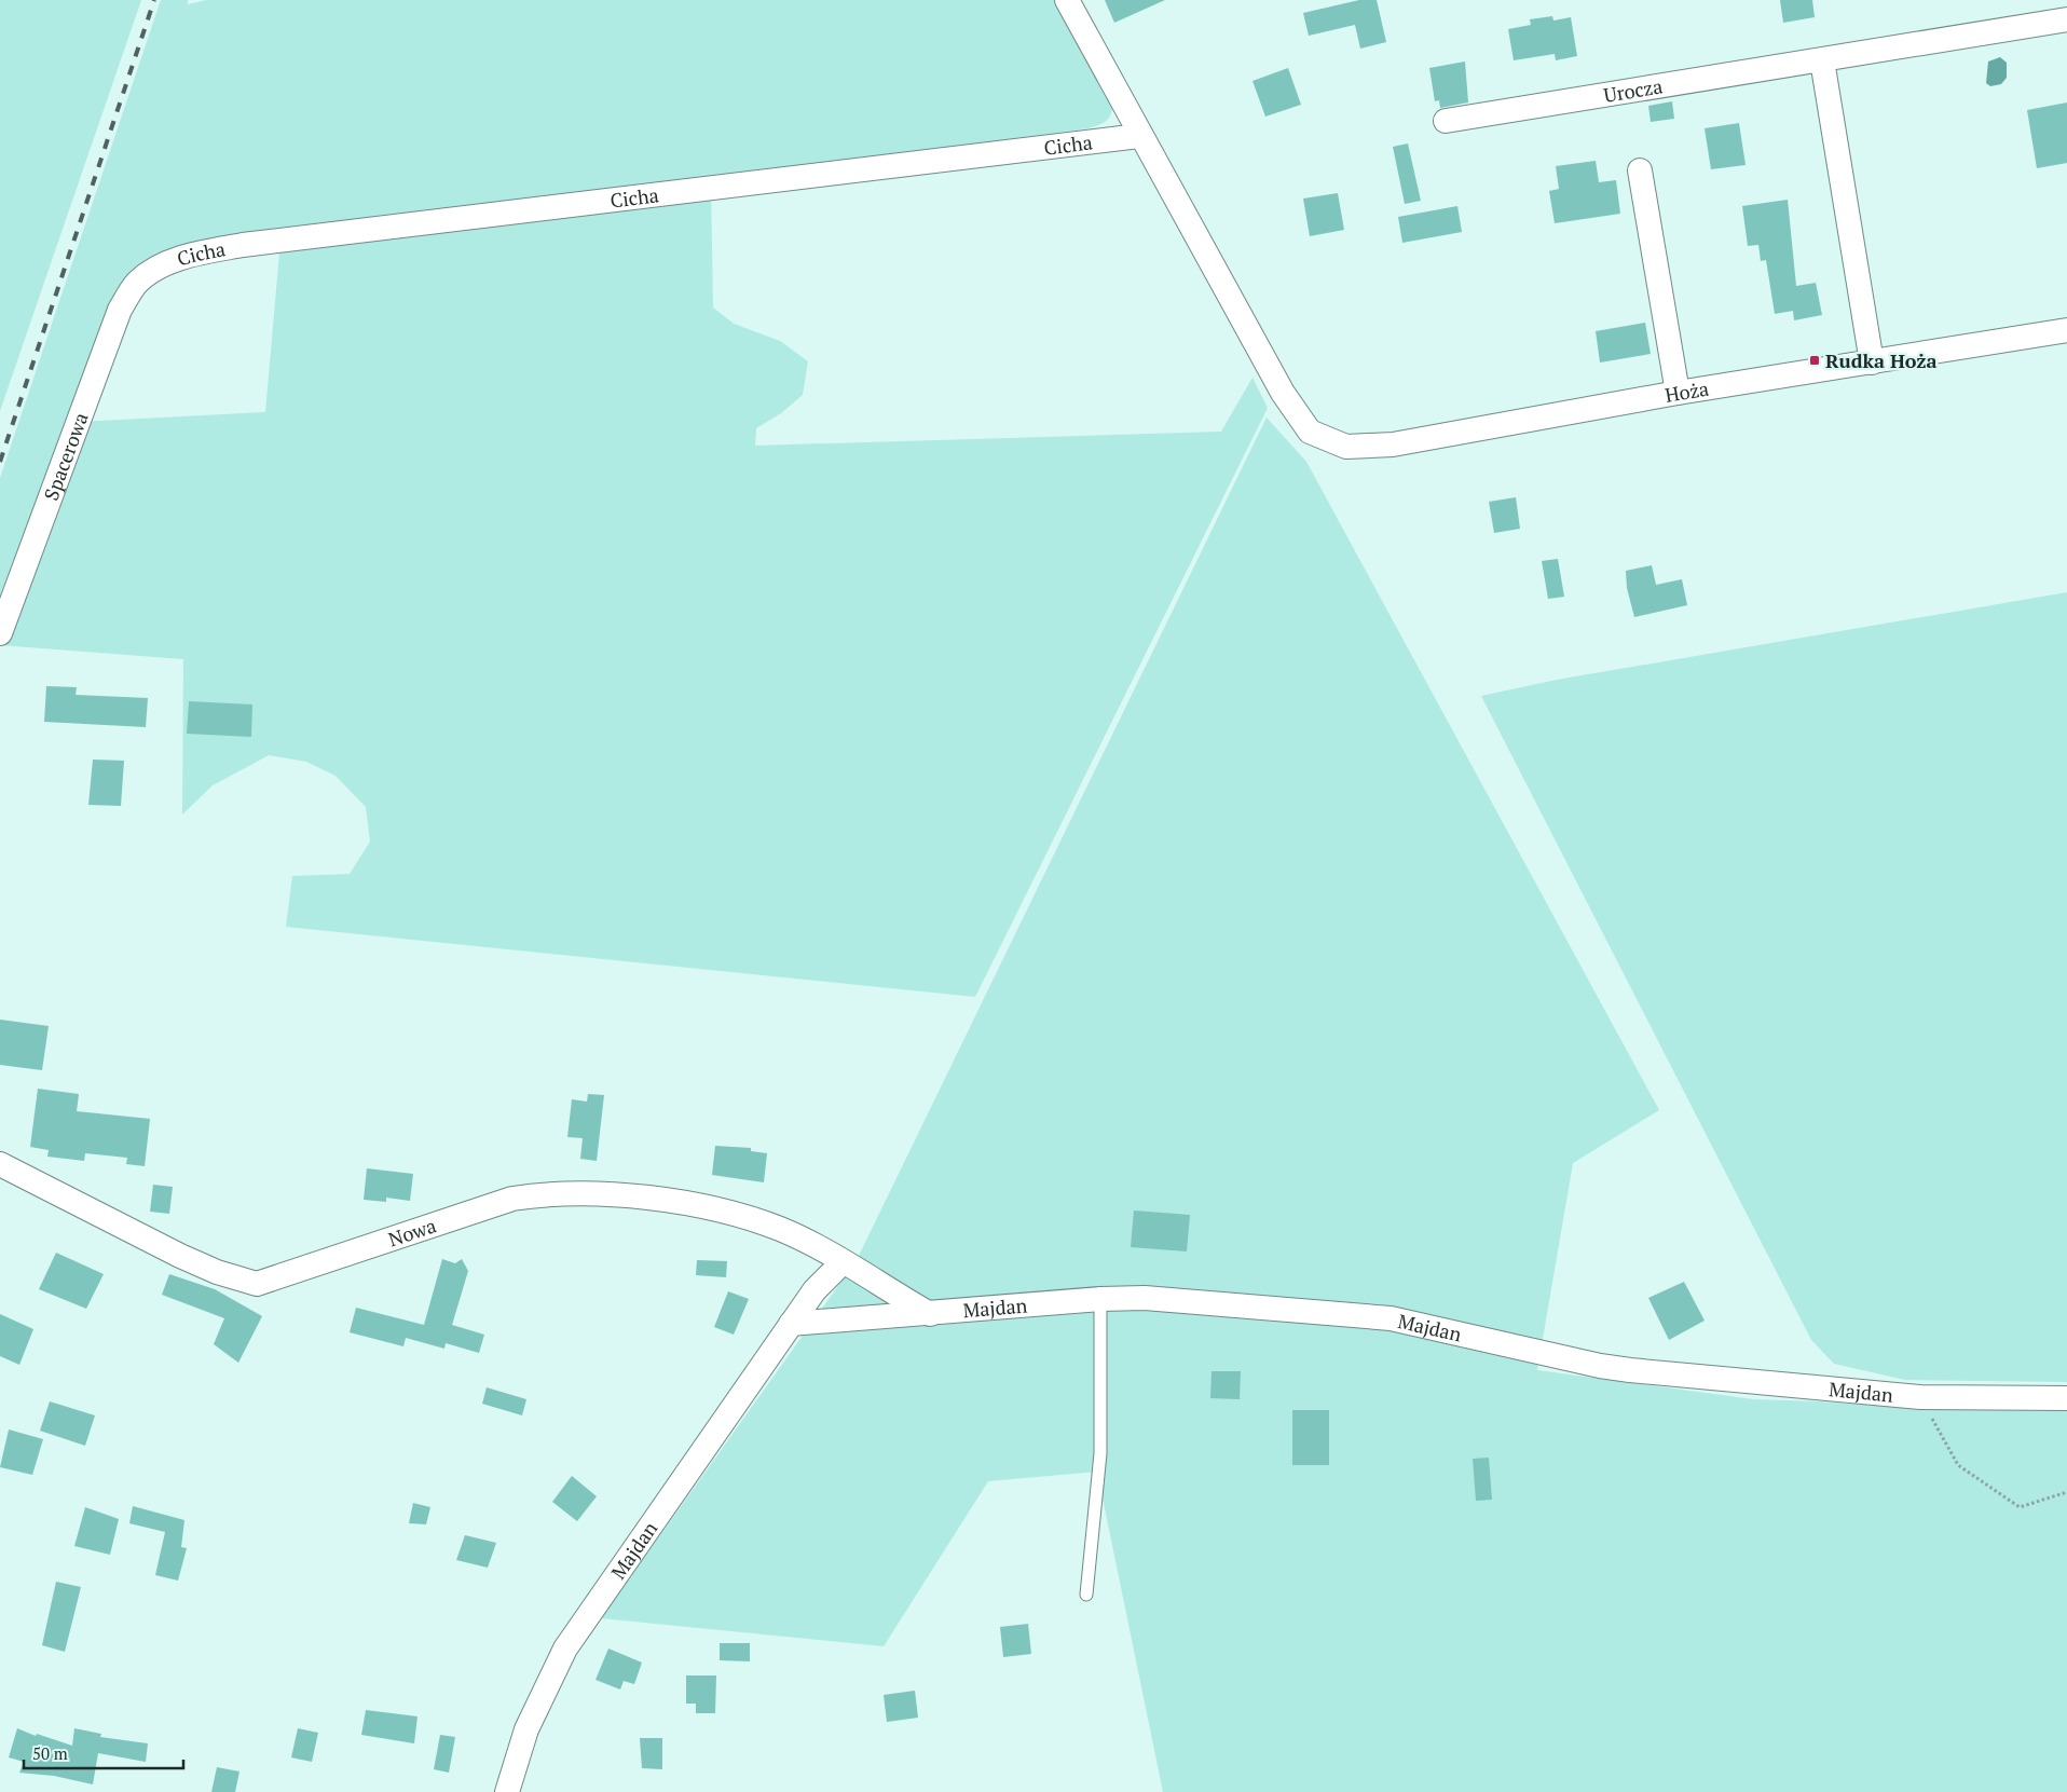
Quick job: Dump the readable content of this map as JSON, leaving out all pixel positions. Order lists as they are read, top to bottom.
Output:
{
  "streets": {
    "street": [
      "Urocza",
      "Cicha",
      "Hoża",
      "Spacerowa",
      "Nowa",
      "Majdan"
    ]
  },
  "crossings": [
    ["Cicha", "Hoża"],
    ["Cicha", "Spacerowa"],
    ["Nowa", "Majdan"]
  ],
  "places": {
    "transit": ["Rudka Hoża"]
  },
  "scale_bar": "50 m"
}
